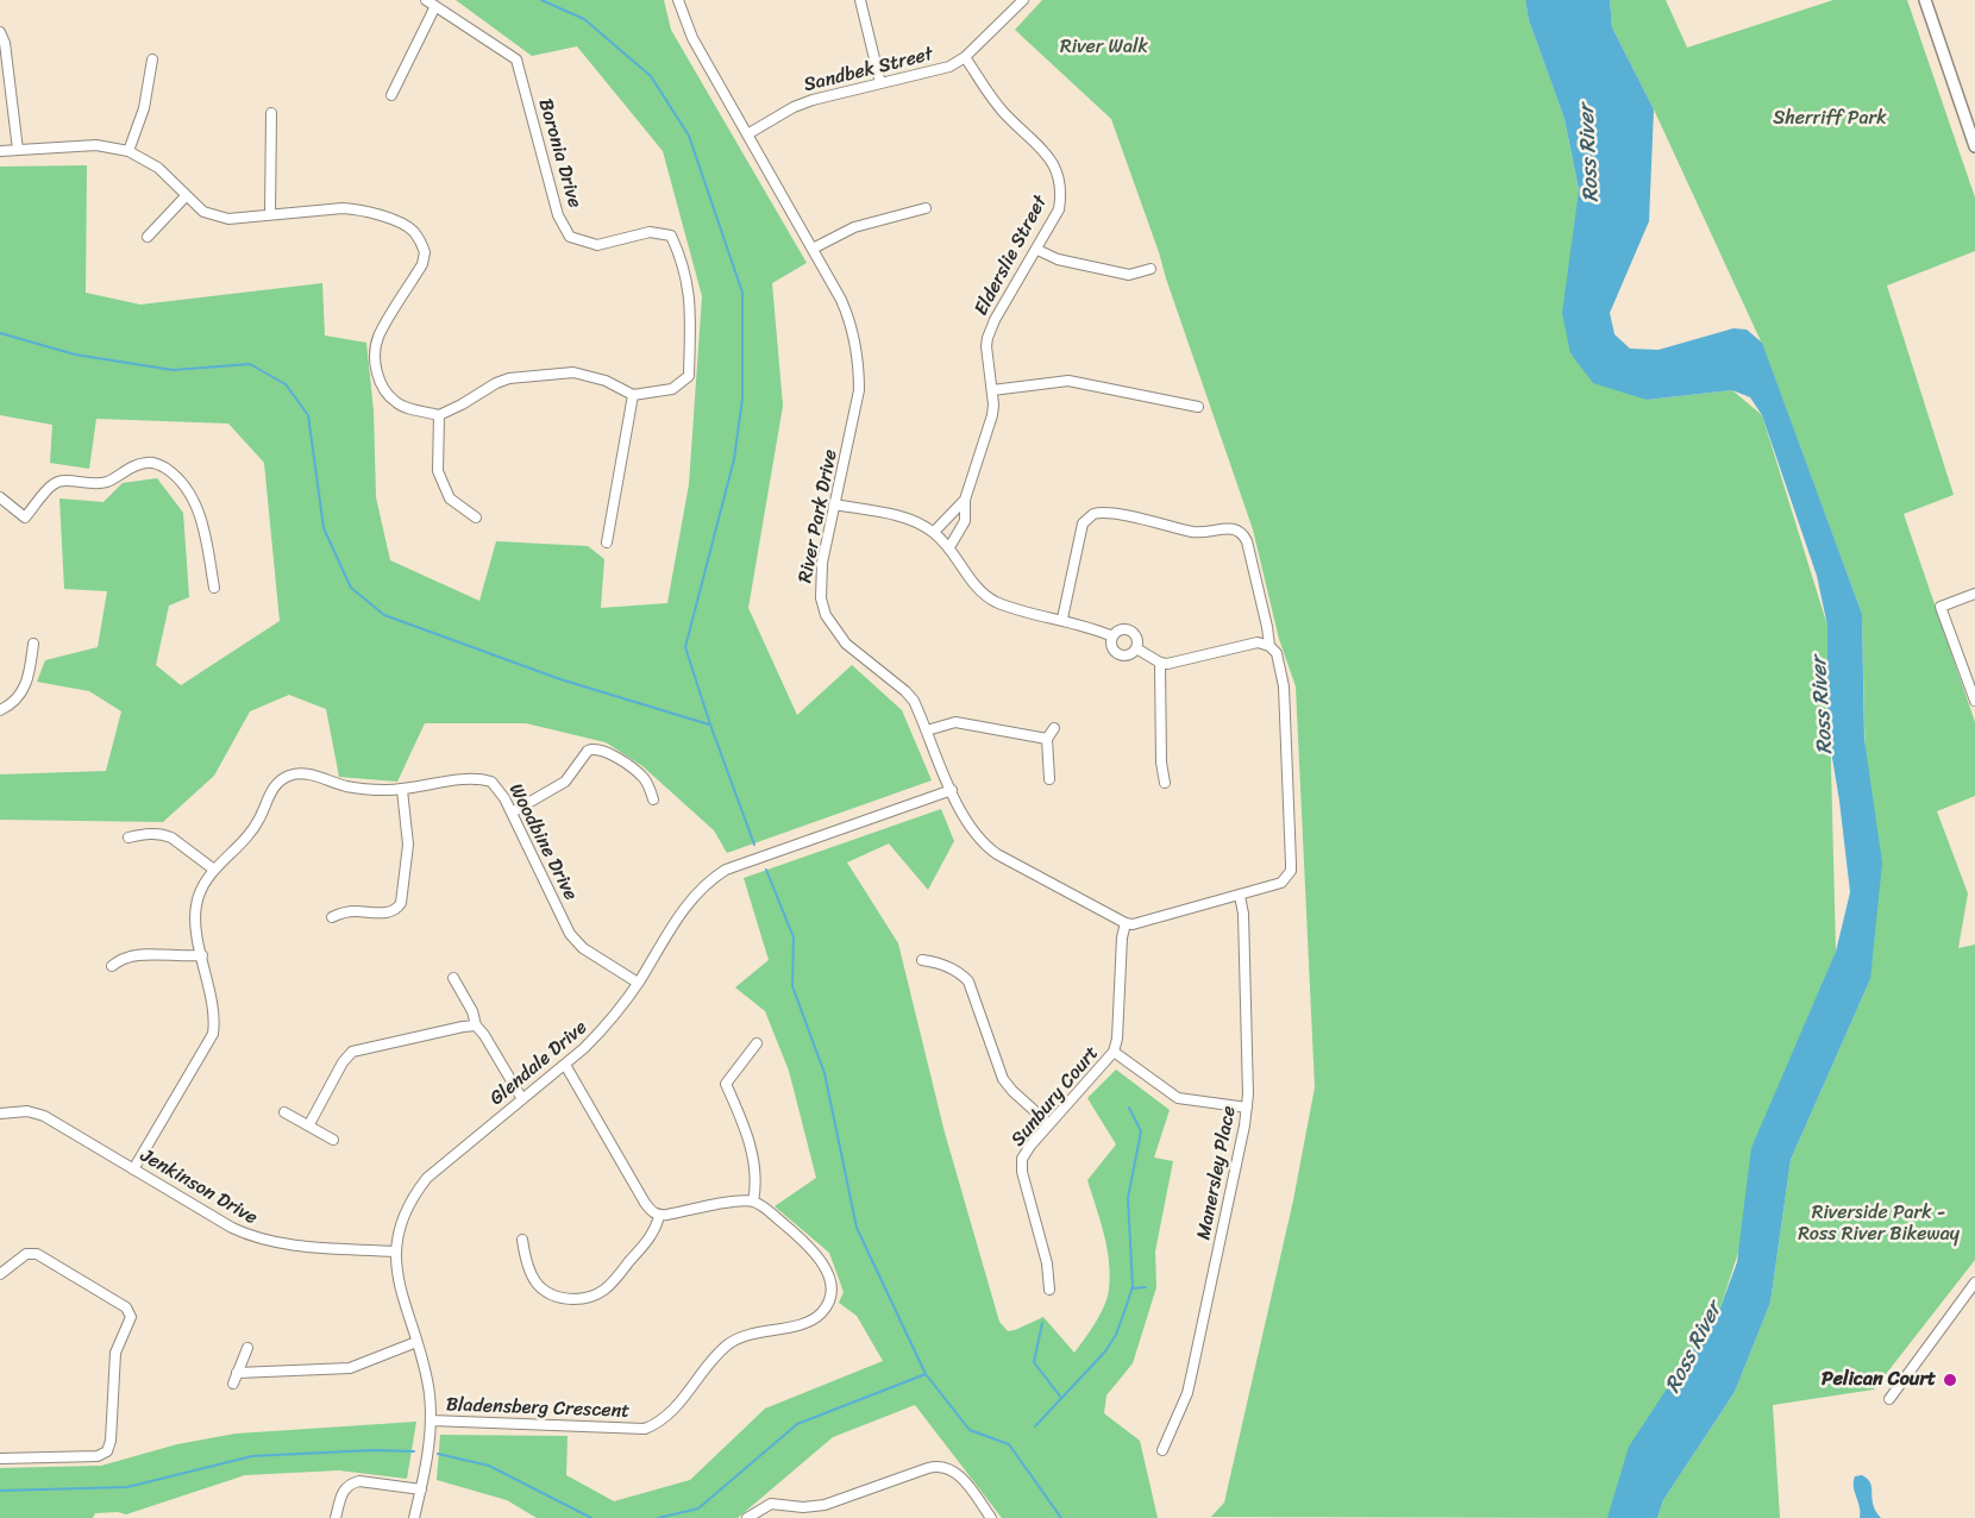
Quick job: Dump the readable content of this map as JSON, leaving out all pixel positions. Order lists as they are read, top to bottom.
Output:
{
  "streets": {
    "street": [
      "Sandbek Street",
      "Boronia Drive",
      "Elderslie Street",
      "River Park Drive",
      "Woodbine Drive",
      "Glendale Drive",
      "Sunbury Court",
      "Manersley Place",
      "Jenkinson Drive",
      "Bladensberg Crescent"
    ]
  },
  "crossings": [
    ["Sandbek Street", "Elderslie Street"],
    ["Sandbek Street", "River Park Drive"],
    ["River Park Drive", "Glendale Drive"],
    ["River Park Drive", "Sunbury Court"],
    ["Woodbine Drive", "Glendale Drive"],
    ["Woodbine Drive", "Jenkinson Drive"],
    ["Glendale Drive", "Jenkinson Drive"],
    ["Glendale Drive", "Bladensberg Crescent"]
  ],
  "water": ["Ross River"],
  "parks": ["River Walk", "Sherriff Park", "Riverside Park - Ross River Bikeway"],
  "places": ["Pelican Court"]
}
